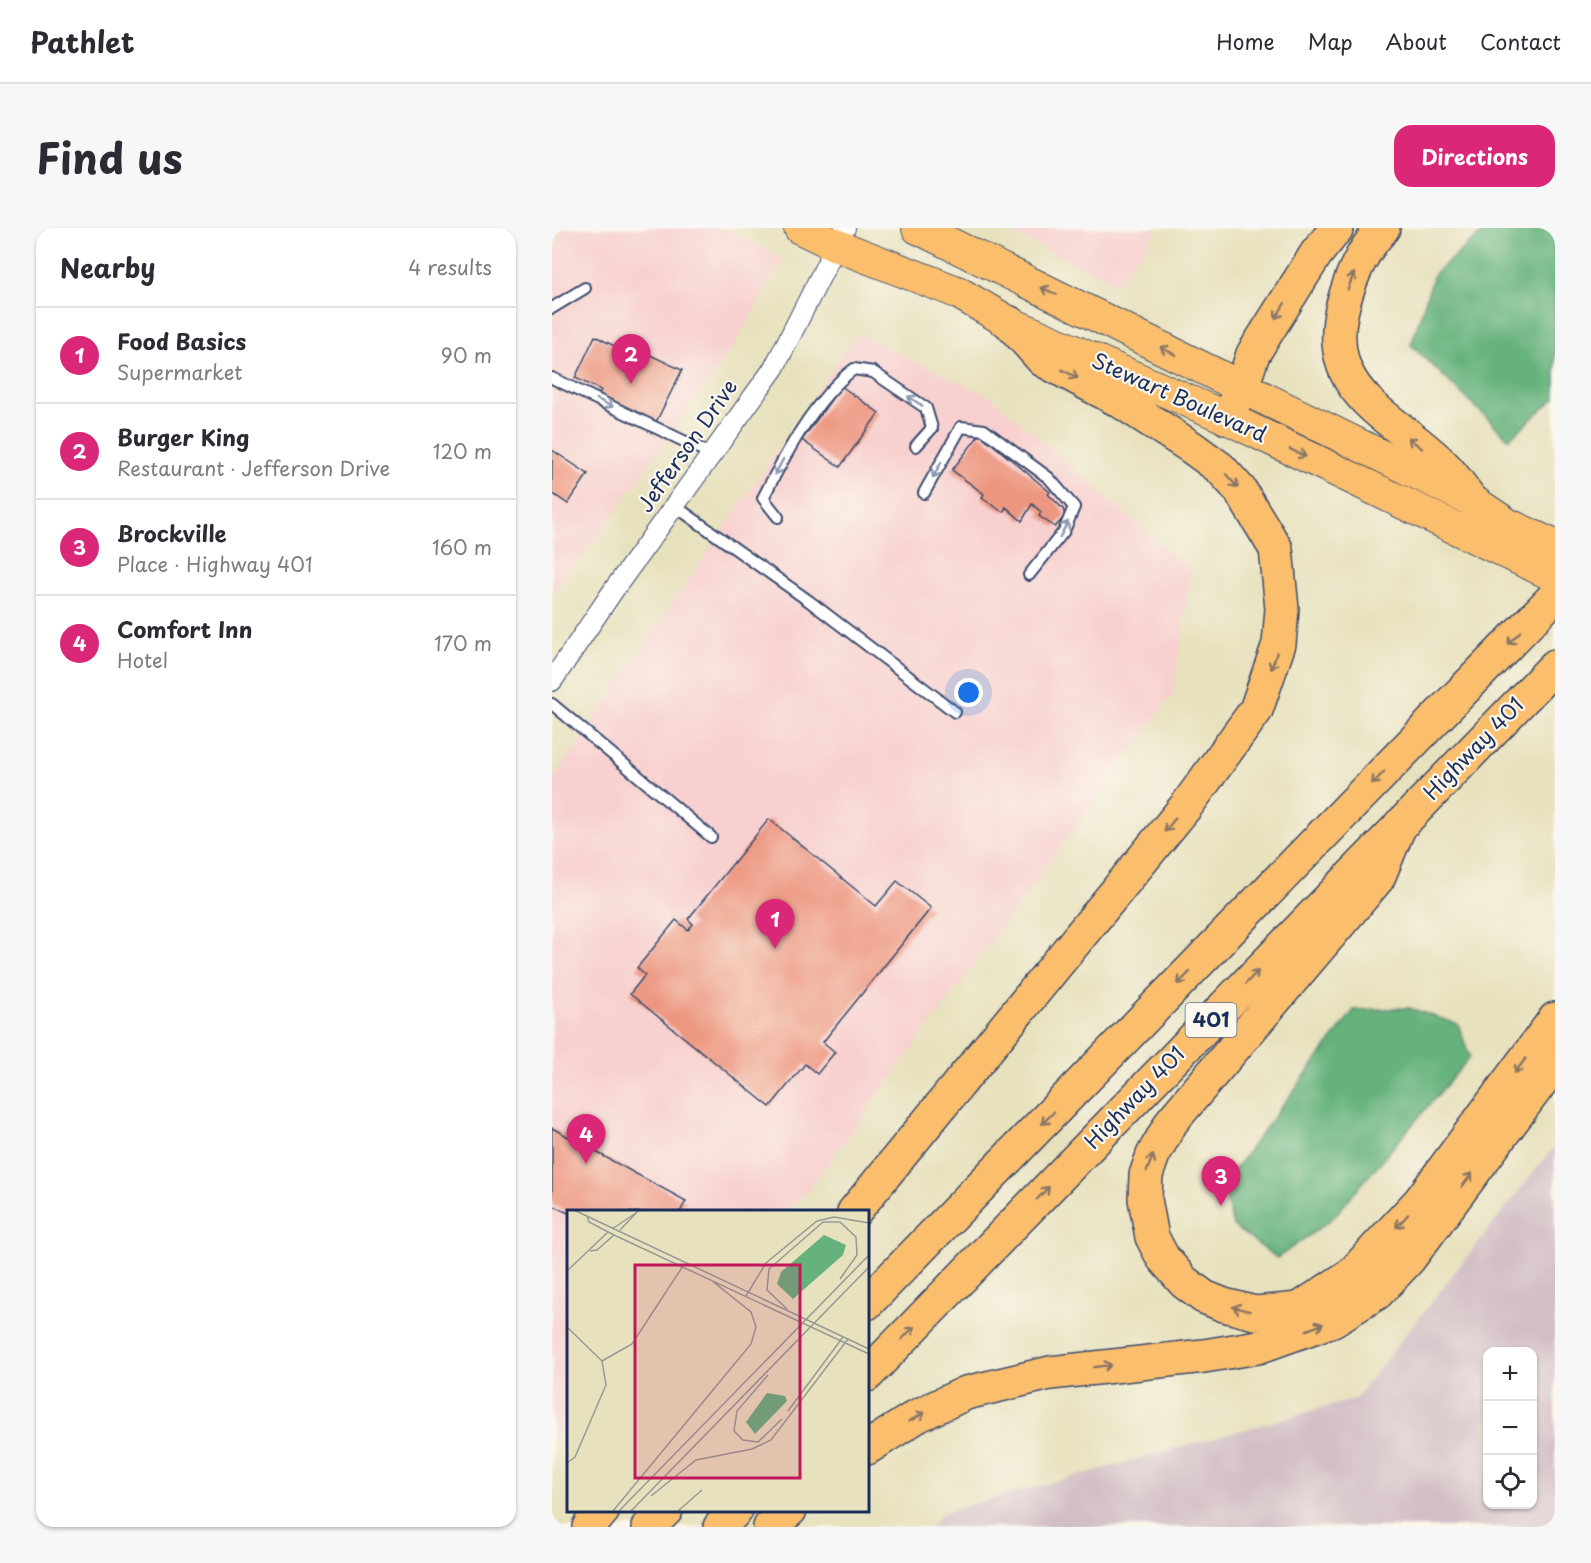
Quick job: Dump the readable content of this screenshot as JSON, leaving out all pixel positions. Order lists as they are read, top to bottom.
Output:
{
  "streets": {
    "highway": ["Highway 401", "401"],
    "main road": ["Stewart Boulevard"],
    "street": ["Jefferson Drive"]
  },
  "crossings": [
    ["Stewart Boulevard", "Jefferson Drive"]
  ],
  "page": {
    "header": "Pathlet",
    "nav": [
      "Home",
      "Map",
      "About",
      "Contact"
    ],
    "title": "Find us",
    "buttons": "Directions",
    "heading": ["Nearby", "4 results"],
    "list": [
      {
        "mark": "1",
        "name": "Food Basics",
        "note": "Supermarket",
        "value": "90 m"
      },
      {
        "mark": "2",
        "name": "Burger King",
        "note": "Restaurant · Jefferson Drive",
        "value": "120 m"
      },
      {
        "mark": "3",
        "name": "Brockville",
        "note": "Place · Highway 401",
        "value": "160 m"
      },
      {
        "mark": "4",
        "name": "Comfort Inn",
        "note": "Hotel",
        "value": "170 m"
      }
    ],
    "pins": [
      "2",
      "1",
      "4",
      "3"
    ],
    "map_buttons": ["+", "−"]
  }
}
